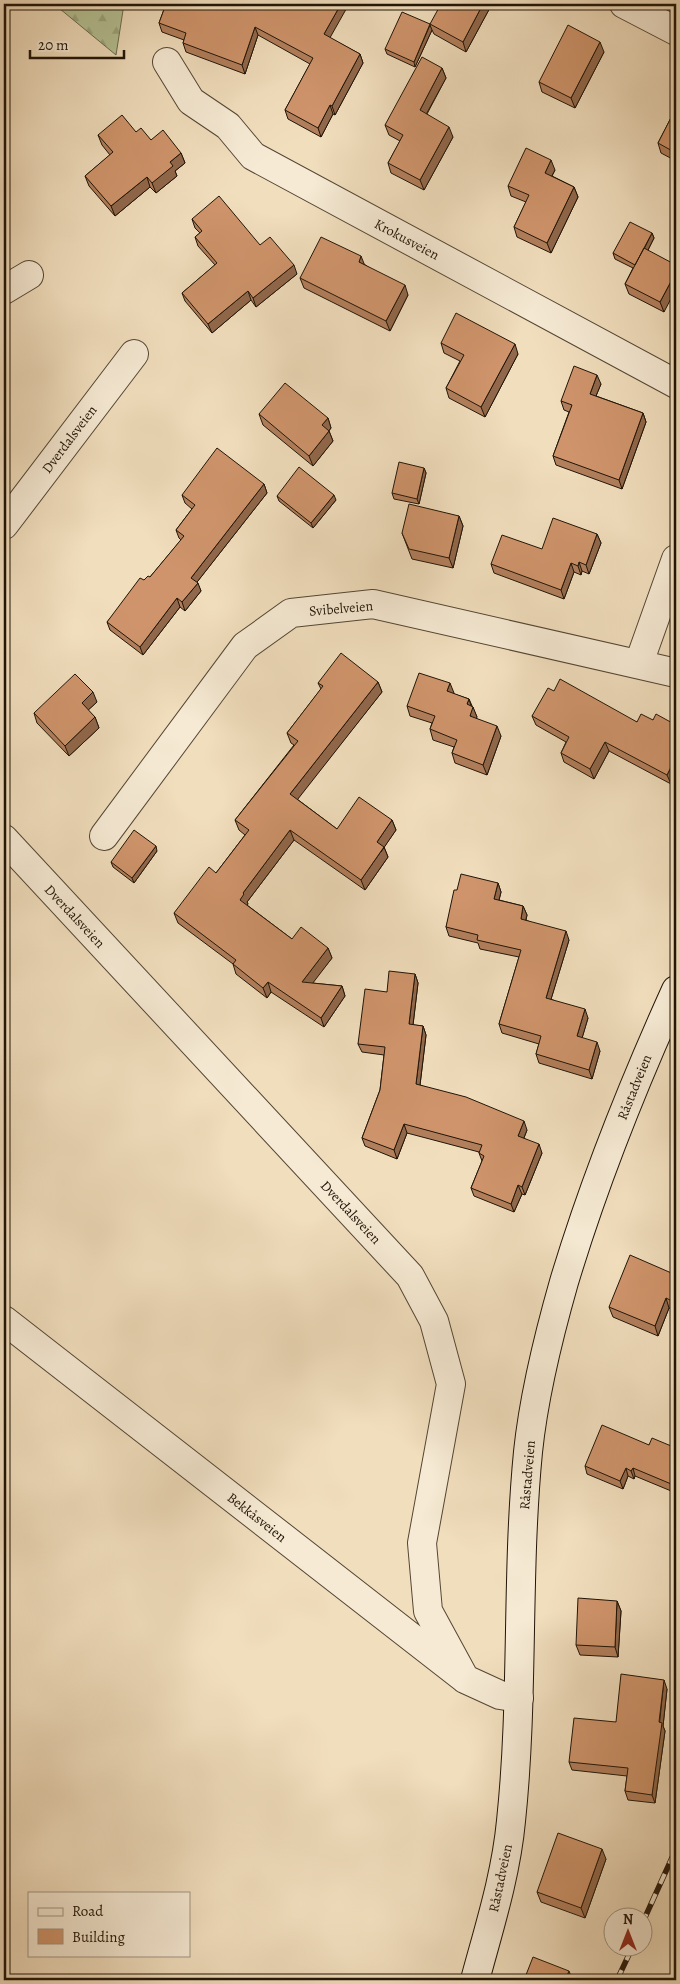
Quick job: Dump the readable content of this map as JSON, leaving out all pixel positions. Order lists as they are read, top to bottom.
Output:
{
  "streets": {
    "street": [
      "Krokusveien",
      "Dverdalsveien",
      "Svibelveien",
      "Råstadveien",
      "Bekkåsveien"
    ]
  },
  "crossings": [
    ["Dverdalsveien", "Bekkåsveien"],
    ["Råstadveien", "Bekkåsveien"]
  ],
  "legend": ["Road", "Building"],
  "scale_bar": "20 m",
  "north": "top"
}
